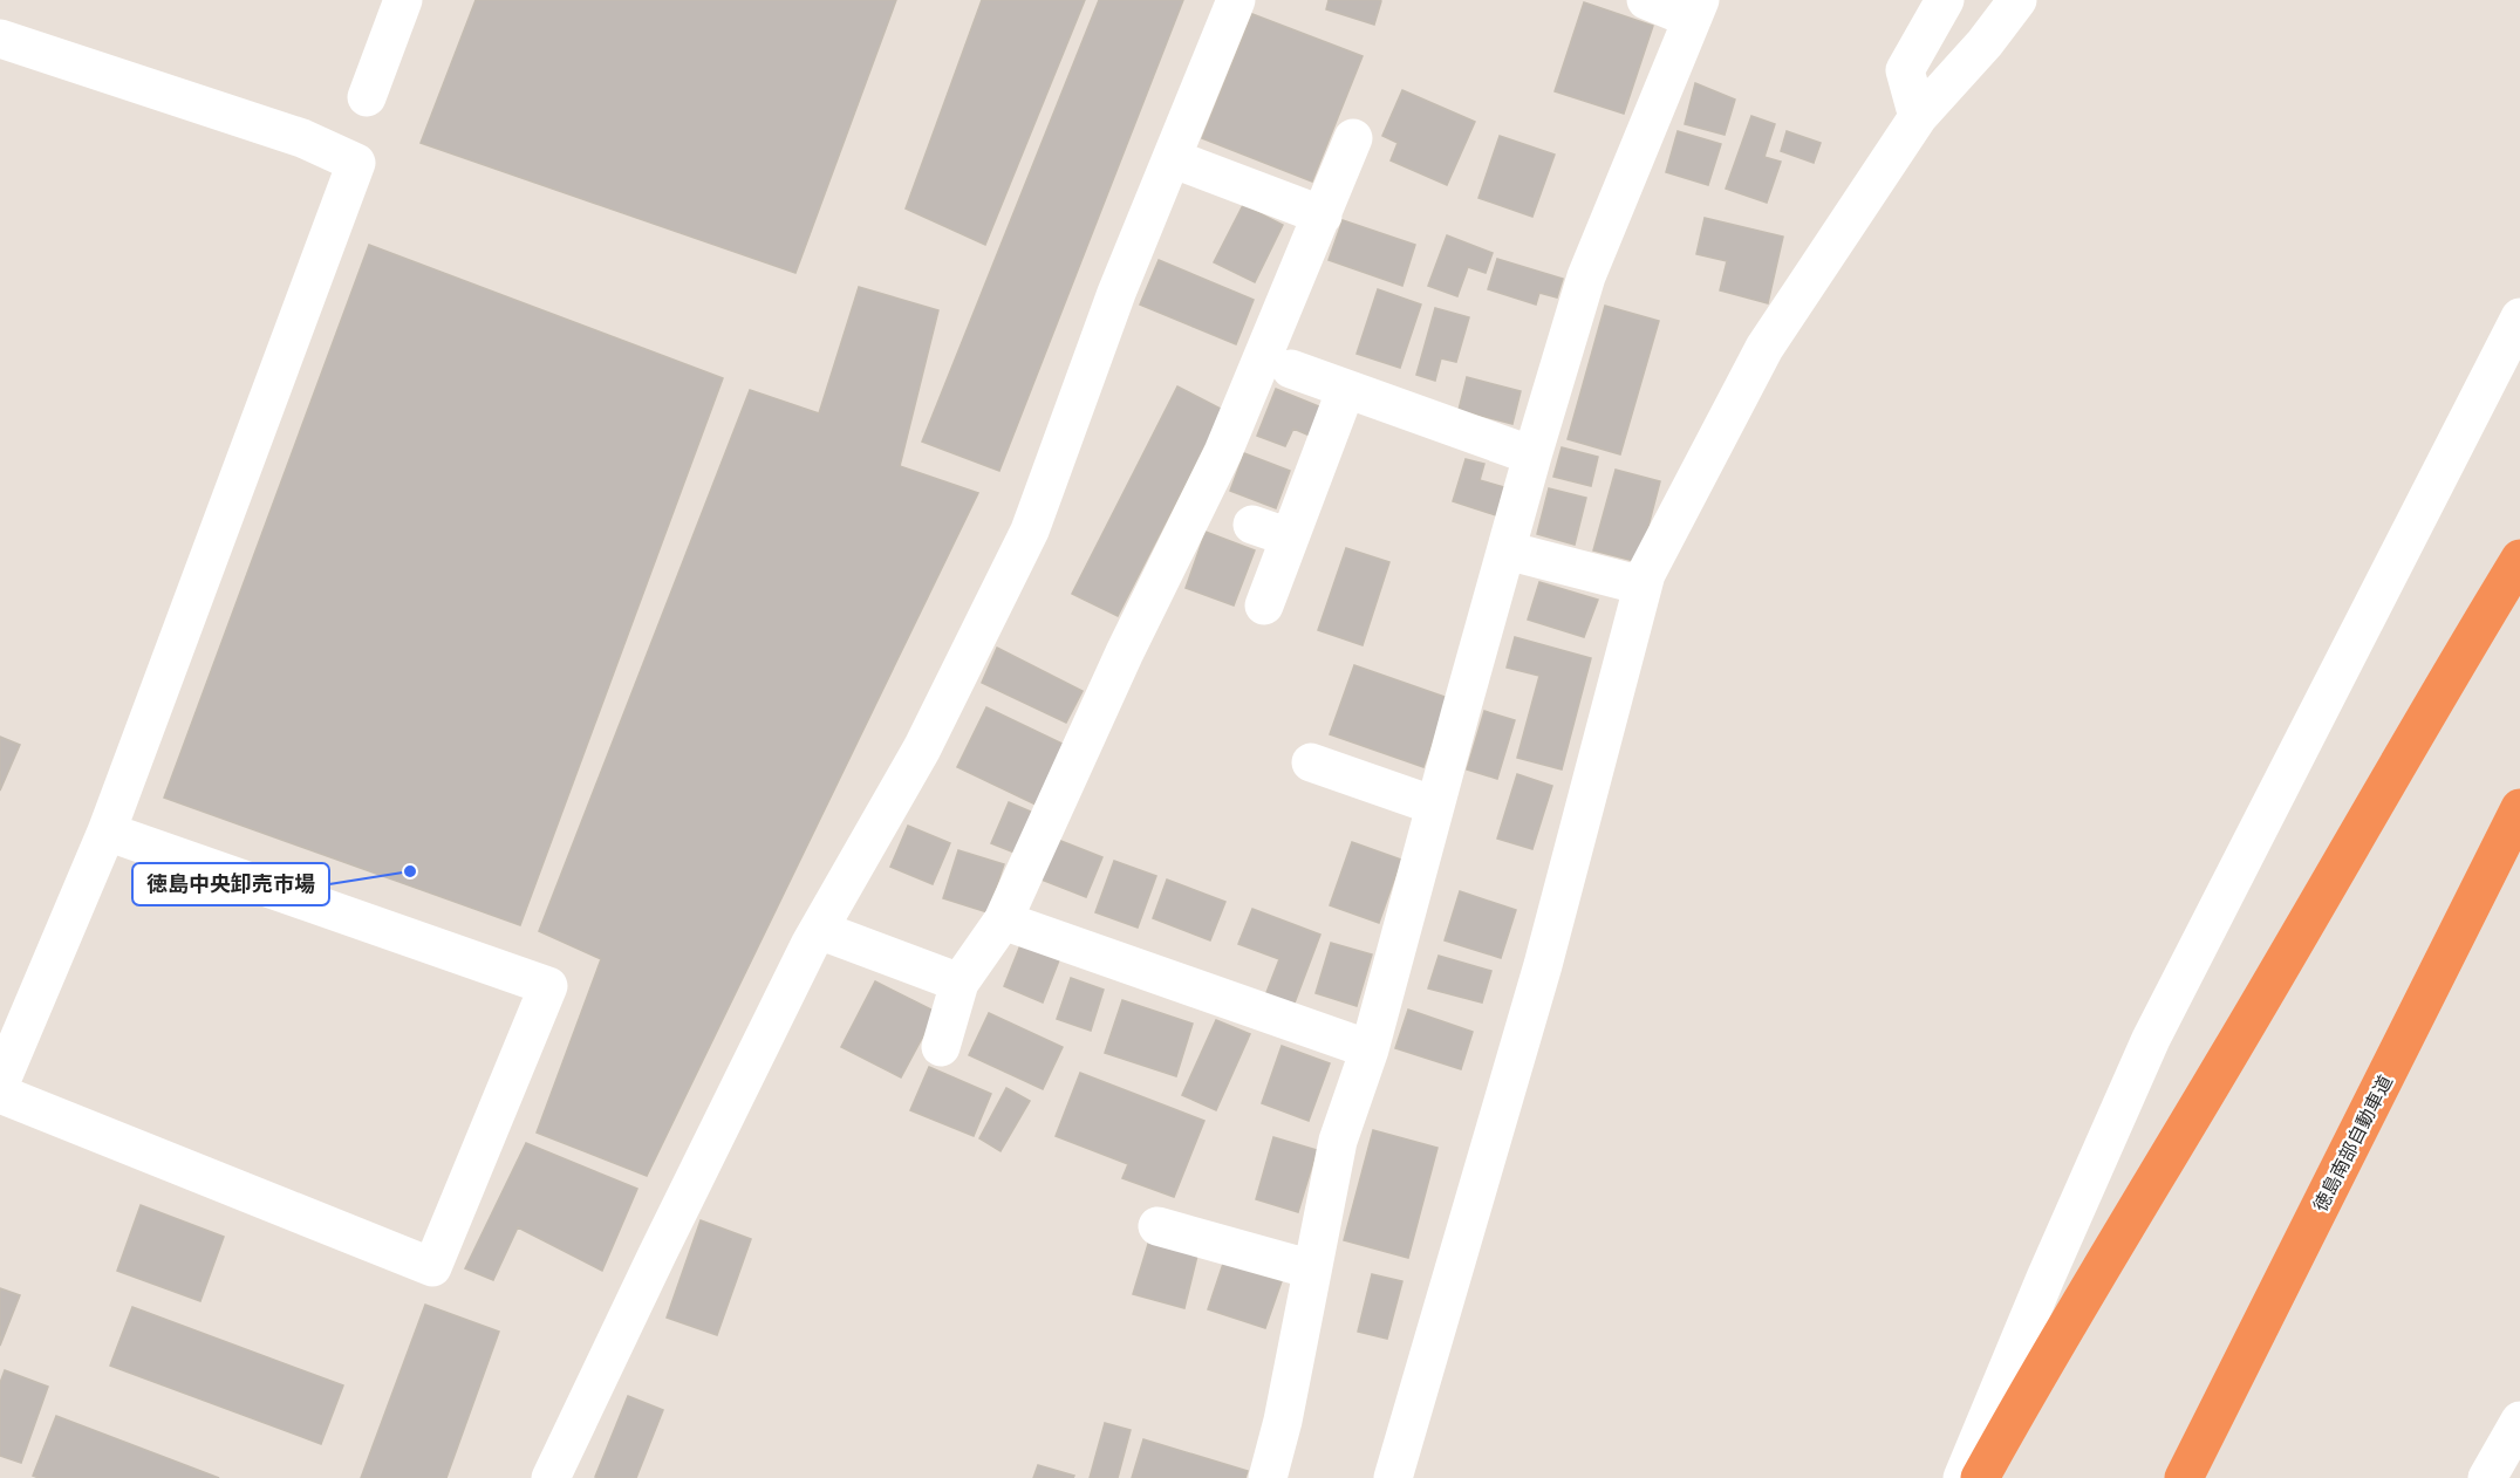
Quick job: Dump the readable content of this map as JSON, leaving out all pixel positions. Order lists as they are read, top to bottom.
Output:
{
  "streets": {
    "highway": ["徳島南部自動車道"]
  },
  "places": ["徳島中央卸売市場"]
}
